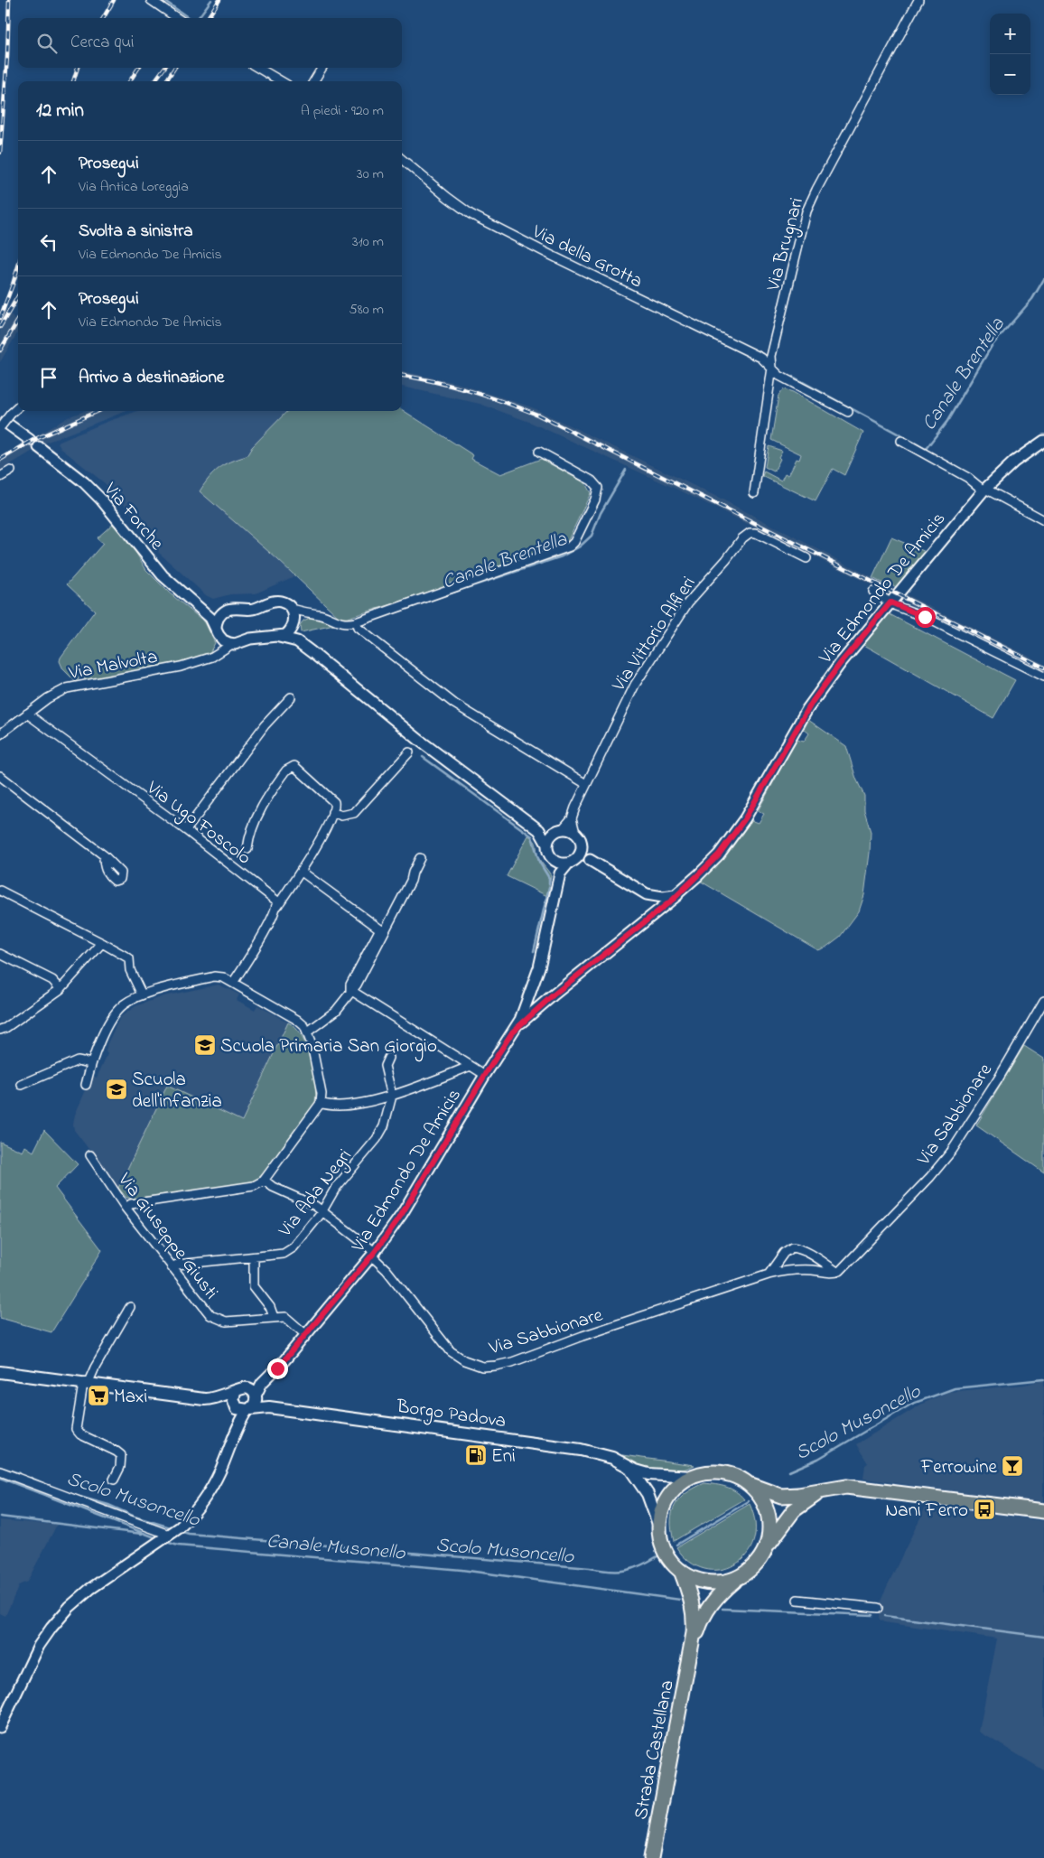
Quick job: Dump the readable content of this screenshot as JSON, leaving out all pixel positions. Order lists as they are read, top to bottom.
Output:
{
  "streets": {
    "main road": ["Borgo Padova", "Strada Castellana"],
    "street": [
      "Via Brugnari",
      "Via della Grotta",
      "Via Forche",
      "Via Edmondo De Amicis",
      "Via Vittorio Alfieri",
      "Via Malvolta",
      "Via Ugo Foscolo",
      "Via Sabbionare",
      "Via Ada Negri",
      "Via Giuseppe Giusti"
    ]
  },
  "crossings": [
    ["Via Brugnari", "Via della Grotta"],
    ["Via Edmondo De Amicis", "Via Sabbionare"],
    ["Via Edmondo De Amicis", "Via Giuseppe Giusti"],
    ["Via Edmondo De Amicis", "Borgo Padova"],
    ["Via Malvolta", "Via Ugo Foscolo"],
    ["Via Sabbionare", "Via Ada Negri"],
    ["Via Ada Negri", "Via Giuseppe Giusti"],
    ["Borgo Padova", "Strada Castellana"]
  ],
  "water": ["Canale Brentella", "Scolo Musoncello", "Canale Musonello"],
  "places": {
    "school or university": ["Scuola Primaria San Giorgio", "Scuola dell'infanzia"],
    "supermarket": ["Maxi"],
    "fuel station": ["Eni"],
    "bar": ["Ferrowine"],
    "bus stop": ["Nani Ferro"]
  },
  "page": {
    "map_buttons": ["+", "−"],
    "search": "Cerca qui",
    "heading": ["12 min", "A piedi · 920 m"],
    "list": [
      ["Prosegui", "Via Antica Loreggia", "30 m"],
      ["Svolta a sinistra", "Via Edmondo De Amicis", "310 m"],
      ["Prosegui", "Via Edmondo De Amicis", "580 m"],
      "Arrivo a destinazione"
    ]
  }
}
